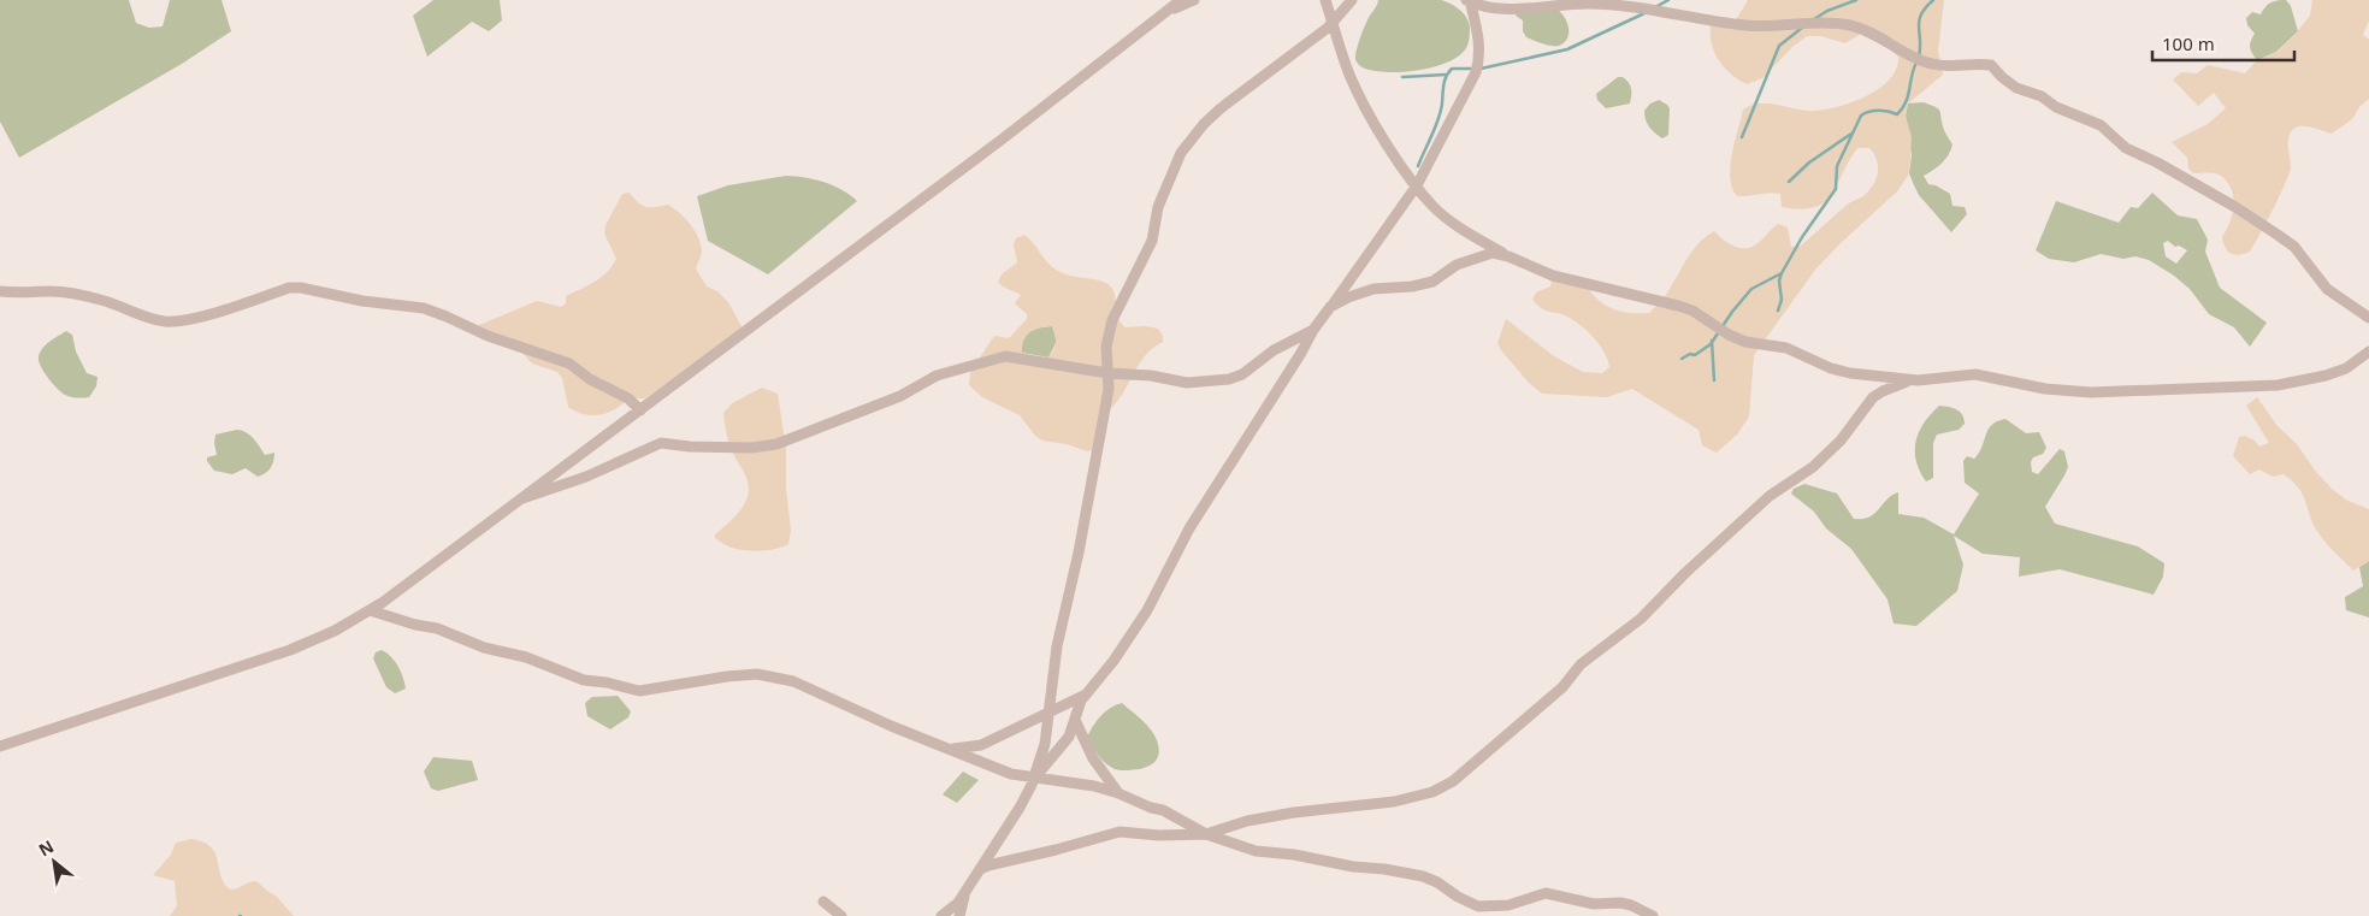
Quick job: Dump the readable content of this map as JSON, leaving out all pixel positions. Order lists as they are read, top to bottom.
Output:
{
  "scale_bar": "100 m",
  "north": "top left"
}
